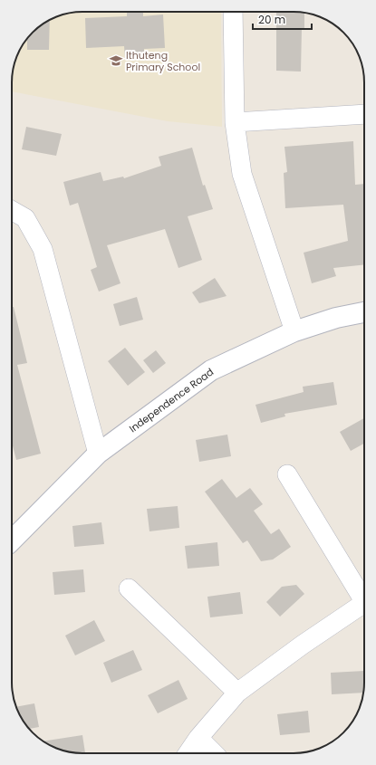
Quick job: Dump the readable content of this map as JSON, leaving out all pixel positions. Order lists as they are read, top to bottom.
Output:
{
  "streets": {
    "street": ["Independence Road"]
  },
  "places": {
    "school or university": ["Ithuteng Primary School"]
  },
  "scale_bar": "20 m"
}
